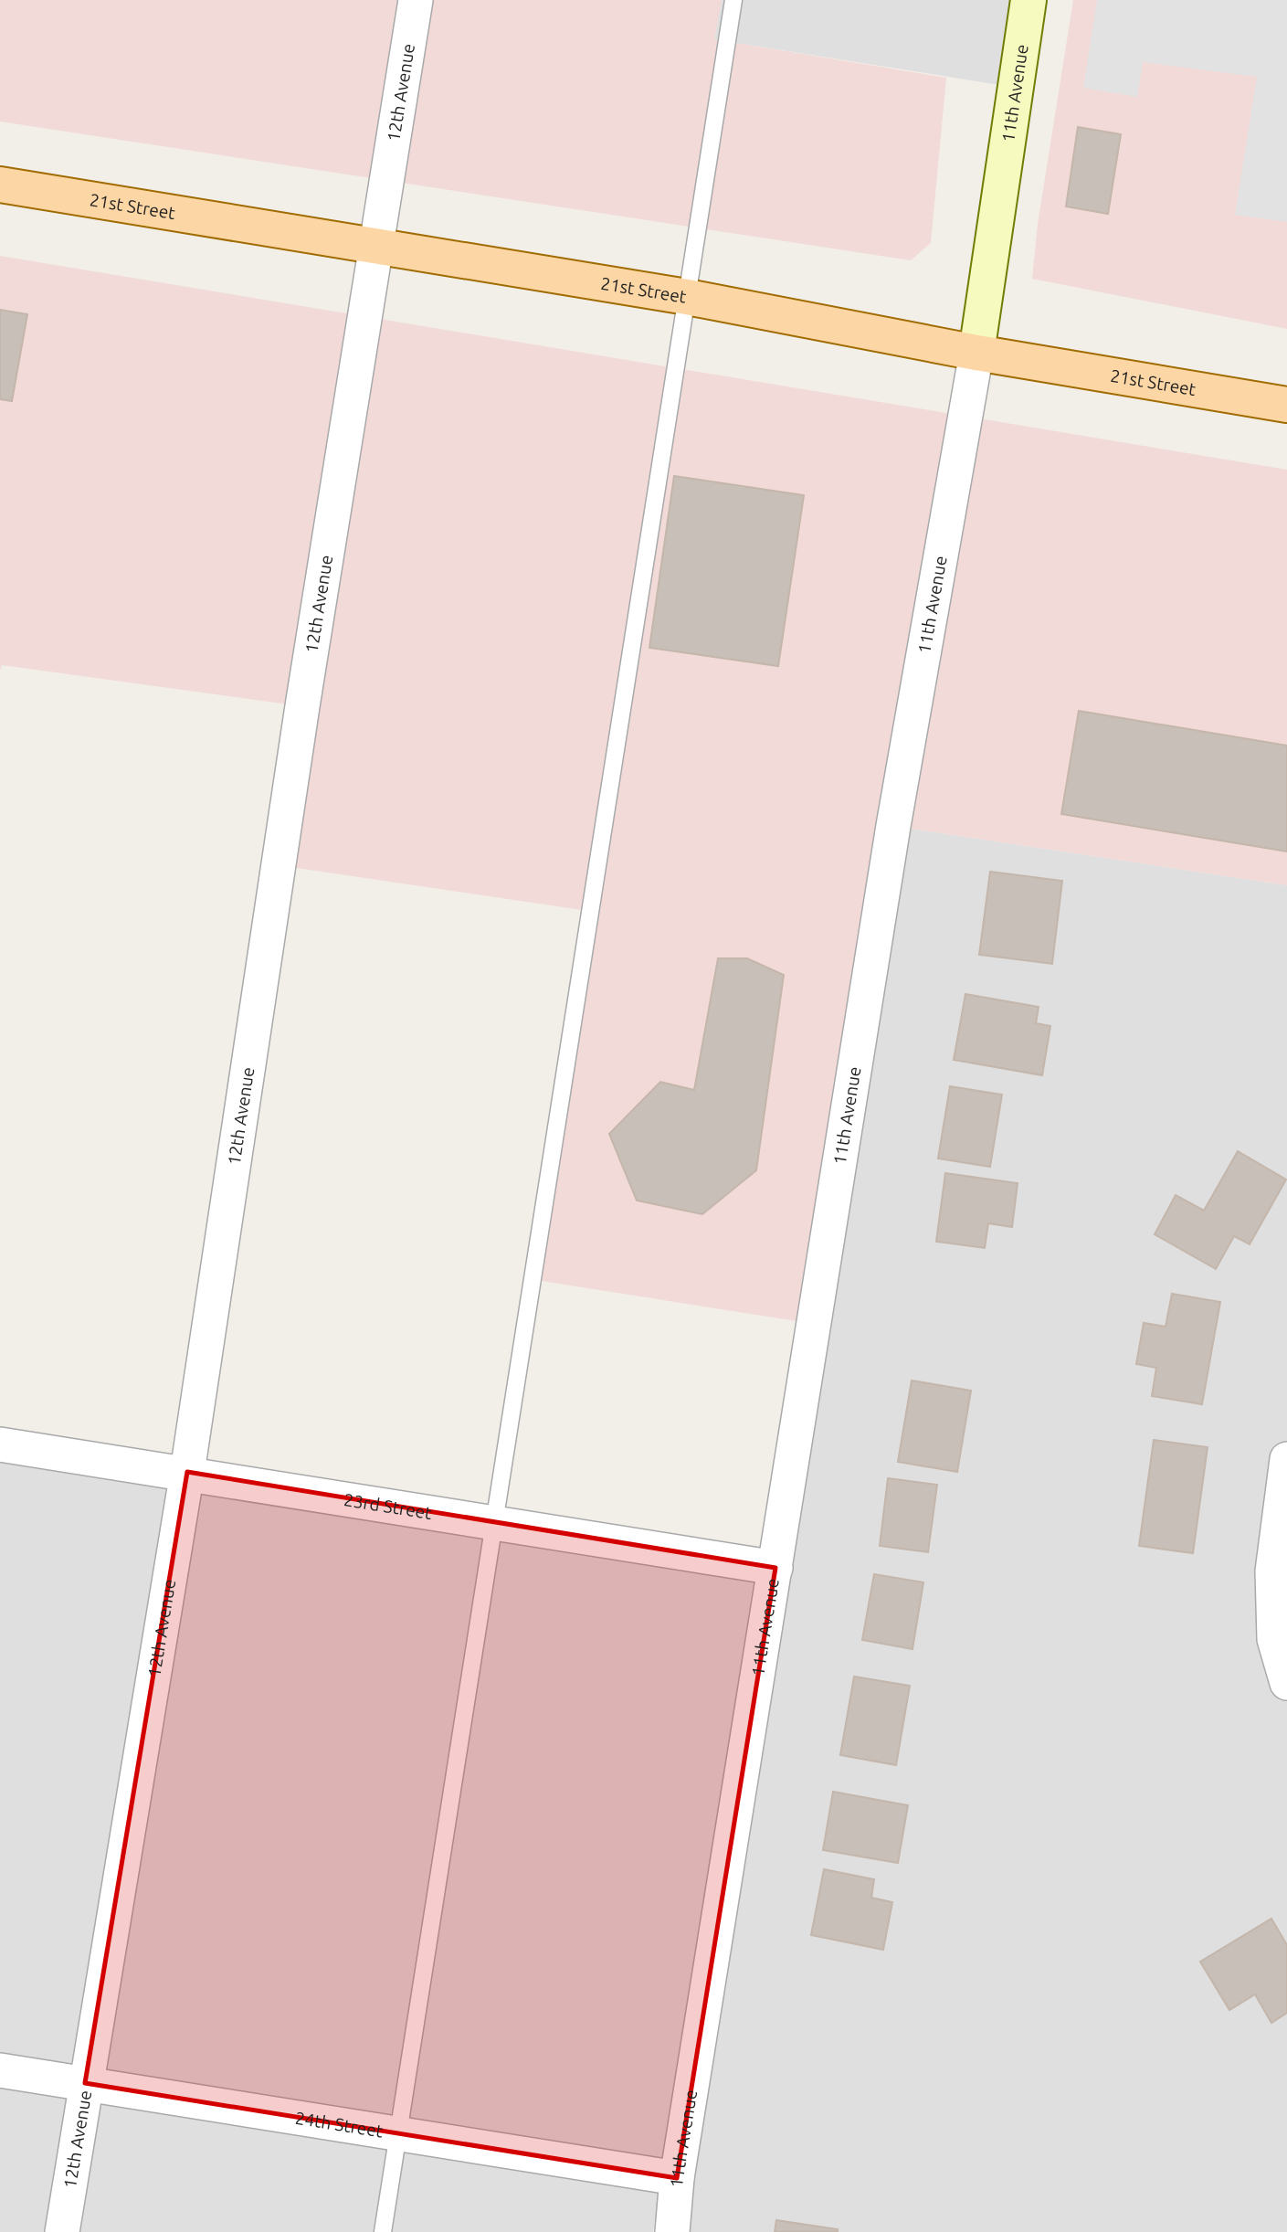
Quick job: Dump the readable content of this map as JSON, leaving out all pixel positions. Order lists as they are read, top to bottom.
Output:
{
  "streets": {
    "main road": ["11th Avenue", "21st Street"],
    "street": ["12th Avenue", "23rd Street", "24th Street"]
  },
  "crossings": [
    ["12th Avenue", "21st Street"],
    ["12th Avenue", "23rd Street"],
    ["12th Avenue", "24th Street"],
    ["11th Avenue", "21st Street"],
    ["11th Avenue", "23rd Street"],
    ["11th Avenue", "24th Street"]
  ]
}
